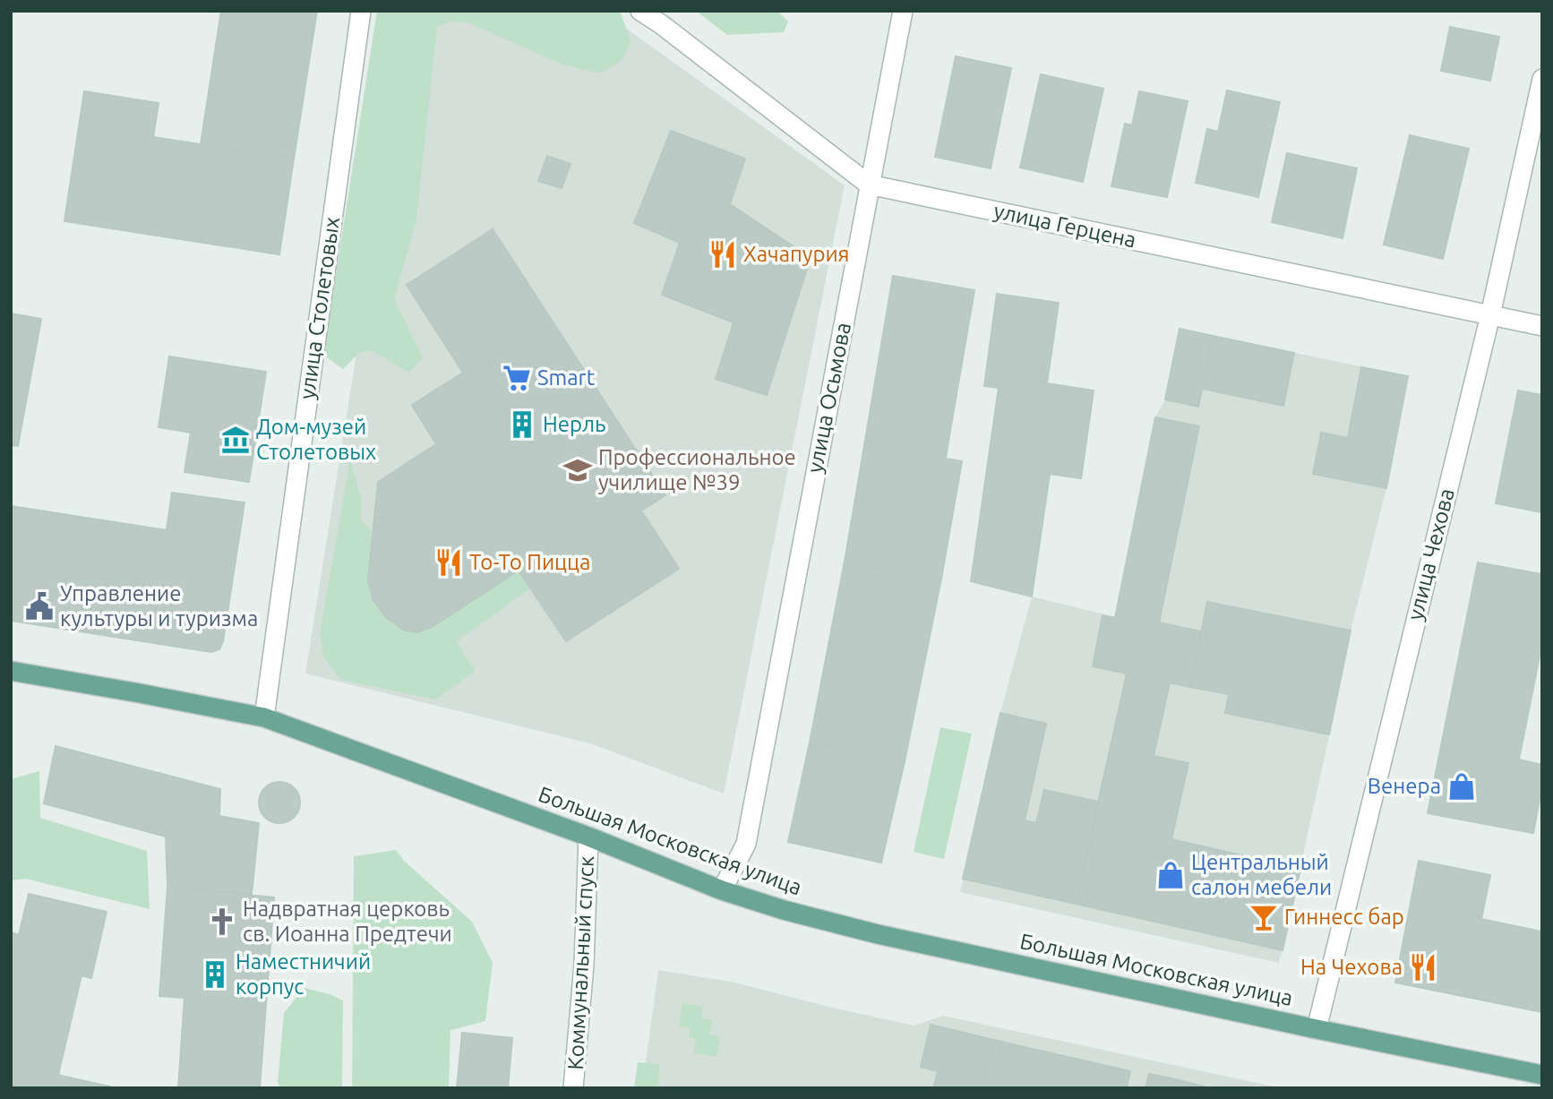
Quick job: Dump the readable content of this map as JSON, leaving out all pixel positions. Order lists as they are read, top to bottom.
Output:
{
  "streets": {
    "main road": ["Большая Московская улица"],
    "street": [
      "улица Герцена",
      "улица Столетовых",
      "улица Осьмова",
      "улица Чехова",
      "Коммунальный спуск"
    ]
  },
  "crossings": [
    ["улица Герцена", "улица Осьмова"],
    ["улица Герцена", "улица Чехова"],
    ["улица Столетовых", "Большая Московская улица"],
    ["улица Осьмова", "Большая Московская улица"],
    ["улица Чехова", "Большая Московская улица"],
    ["Большая Московская улица", "Коммунальный спуск"]
  ],
  "places": {
    "restaurant": ["Хачапурия", "То-То Пицца", "На Чехова"],
    "supermarket": ["Smart"],
    "building": ["Нерль", "Наместничий корпус"],
    "museum": ["Дом-музей Столетовых"],
    "school or university": ["Профессиональное училище №39"],
    "public building": ["Управление культуры и туризма"],
    "shop": ["Венера", "Центральный салон мебели"],
    "bar": ["Гиннесс бар"],
    "church": ["Надвратная церковь св. Иоанна Предтечи"]
  }
}
